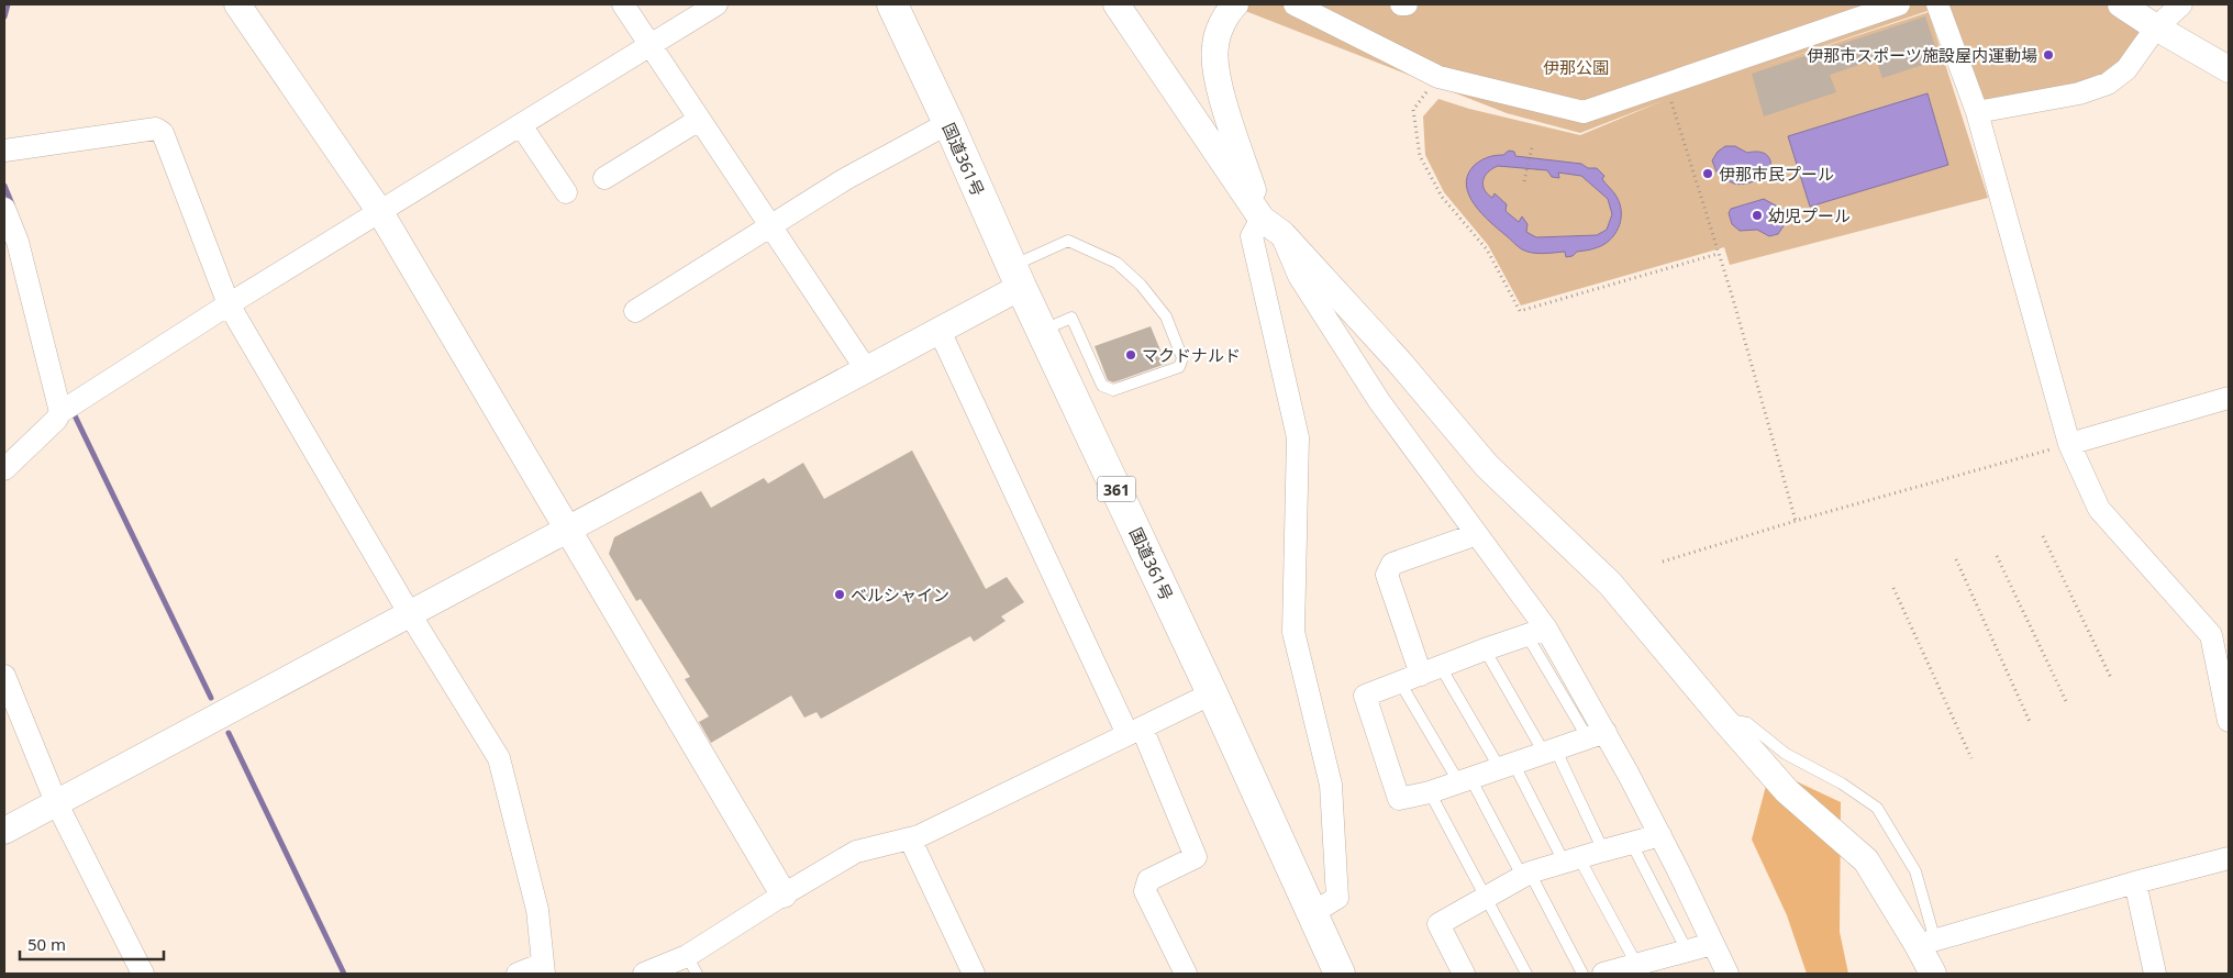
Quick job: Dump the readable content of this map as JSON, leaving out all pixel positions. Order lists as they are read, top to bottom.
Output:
{
  "streets": {
    "highway": ["国道361号", "361"]
  },
  "parks": ["伊那公園"],
  "places": [
    "伊那市スポーツ施設屋内運動場",
    "伊那市民プール",
    "幼児プール",
    "マクドナルド",
    "ベルシャイン"
  ],
  "scale_bar": "50 m"
}
